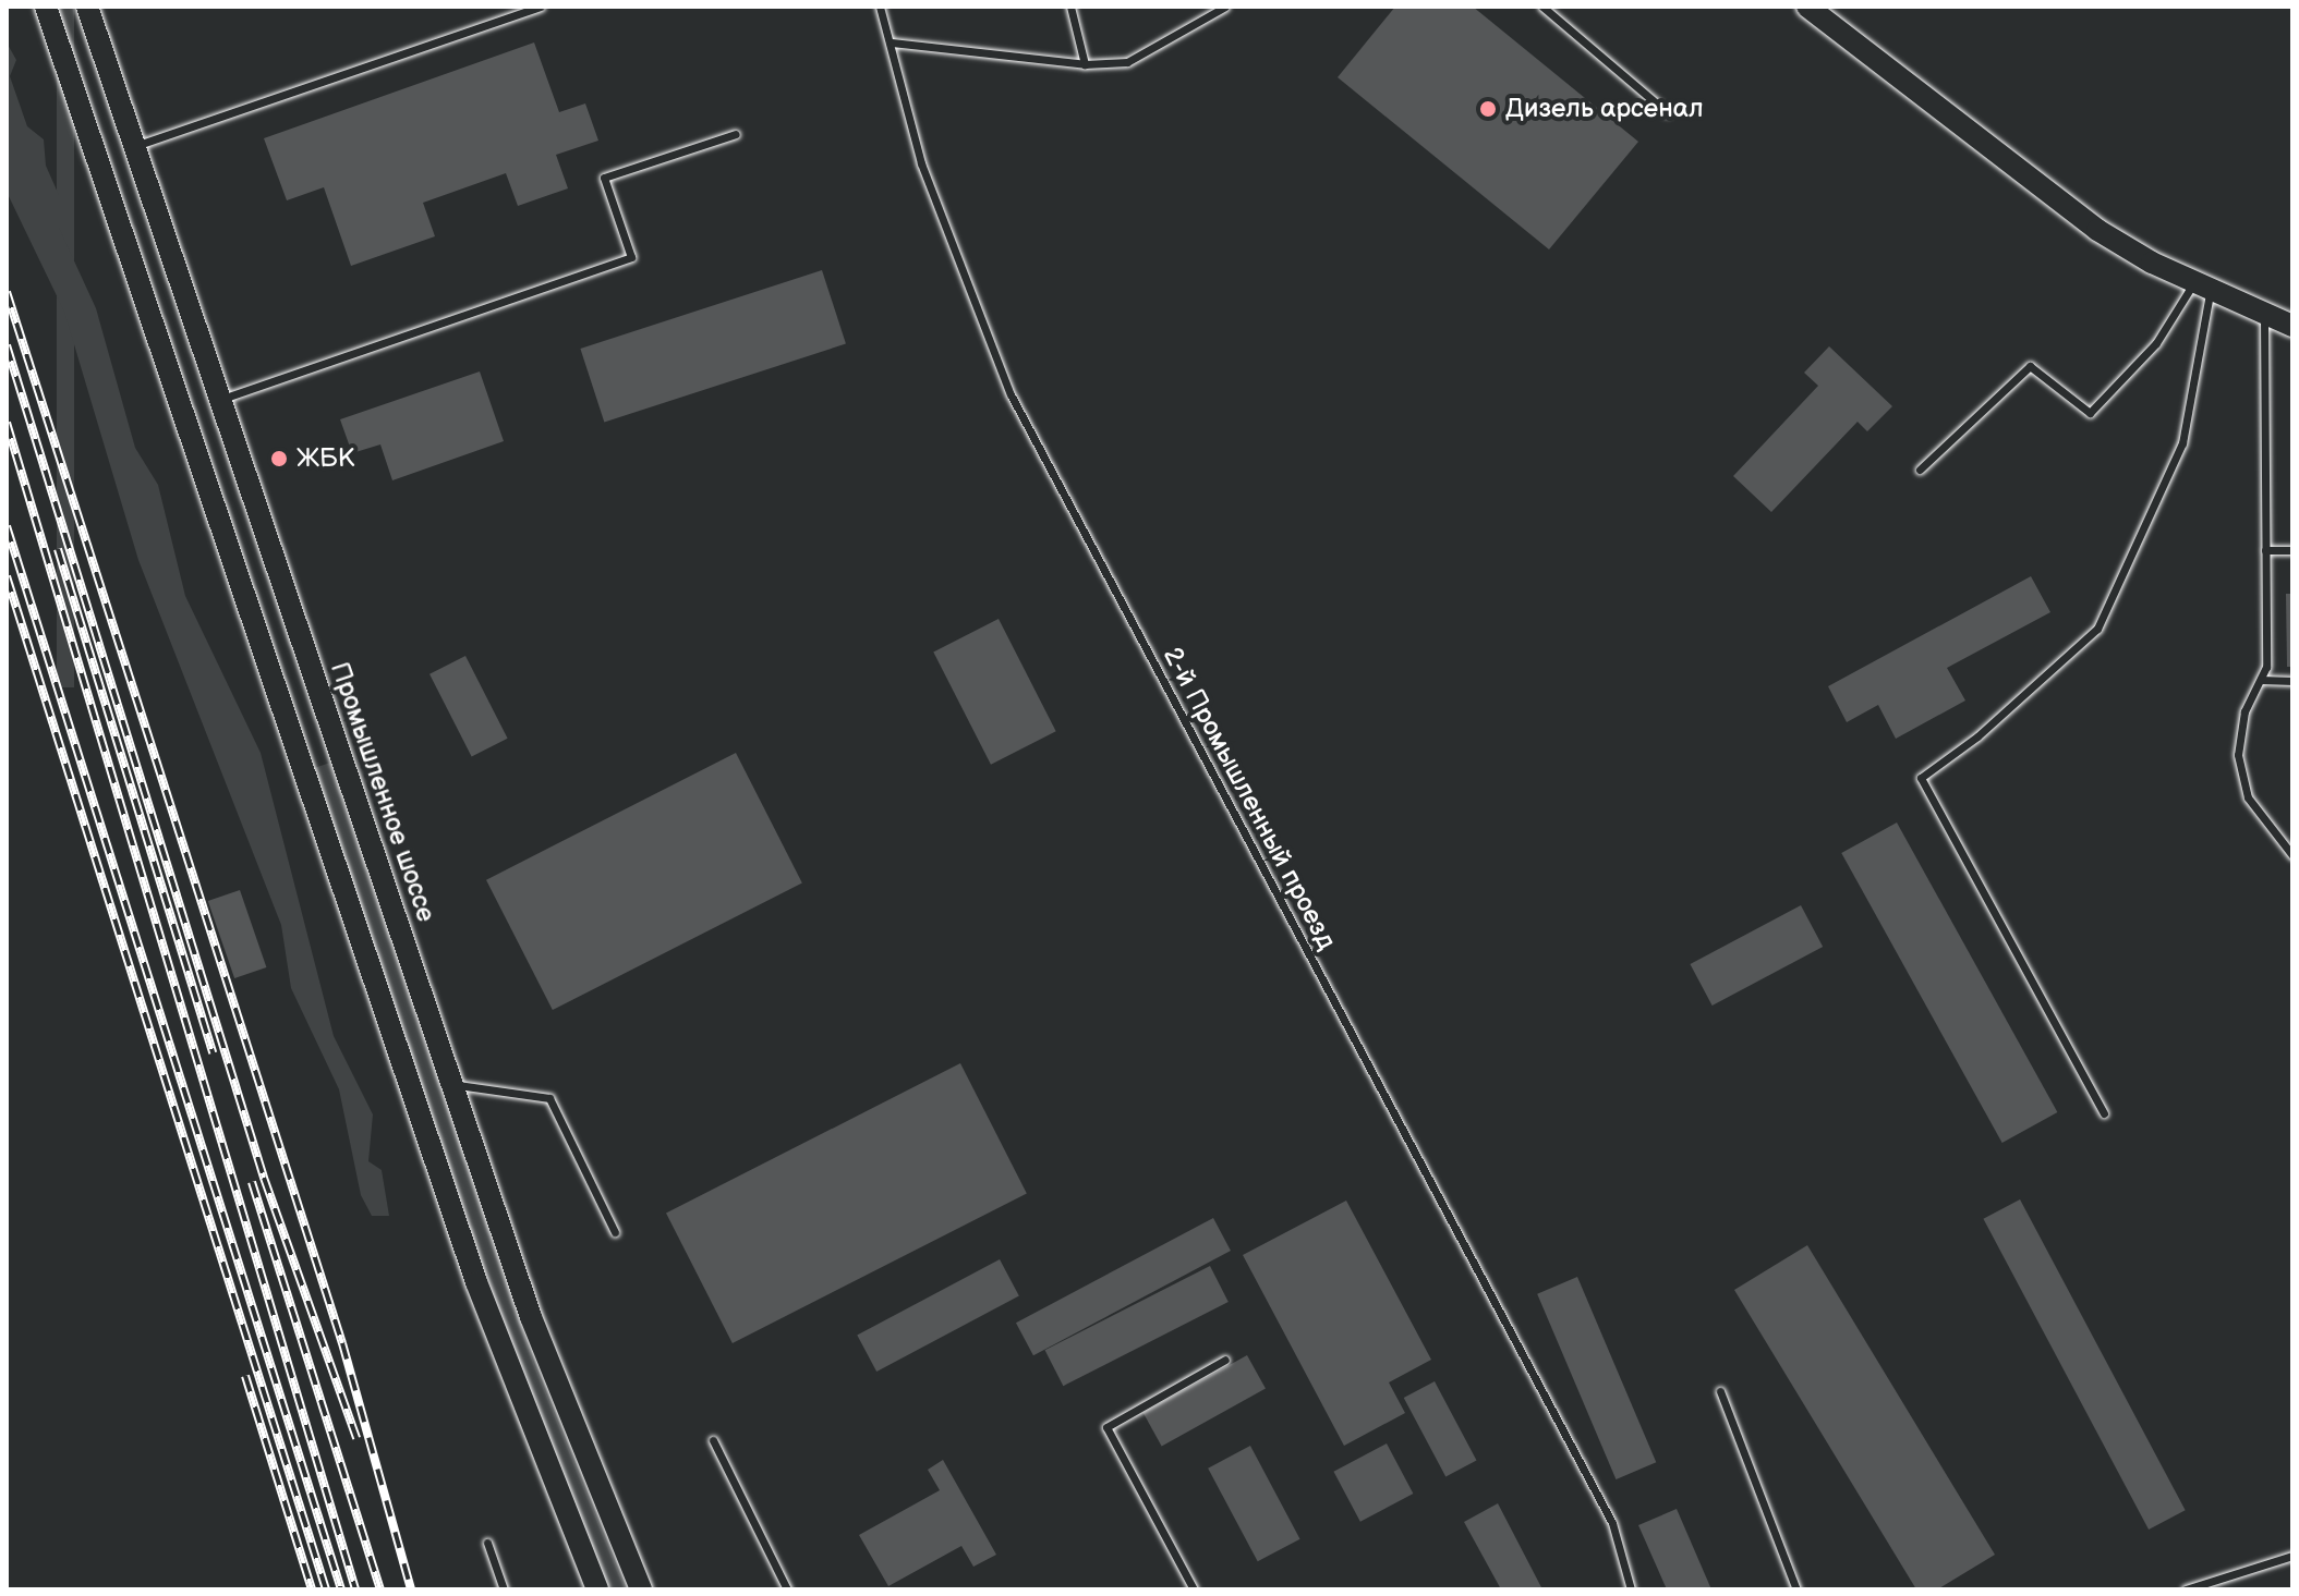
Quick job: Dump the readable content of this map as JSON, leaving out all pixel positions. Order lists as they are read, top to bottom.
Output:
{
  "streets": {
    "main road": ["Промышленное шоссе"],
    "lane": ["2-й Промышленный проезд"]
  },
  "places": ["Дизель арсенал", "ЖБК"]
}
